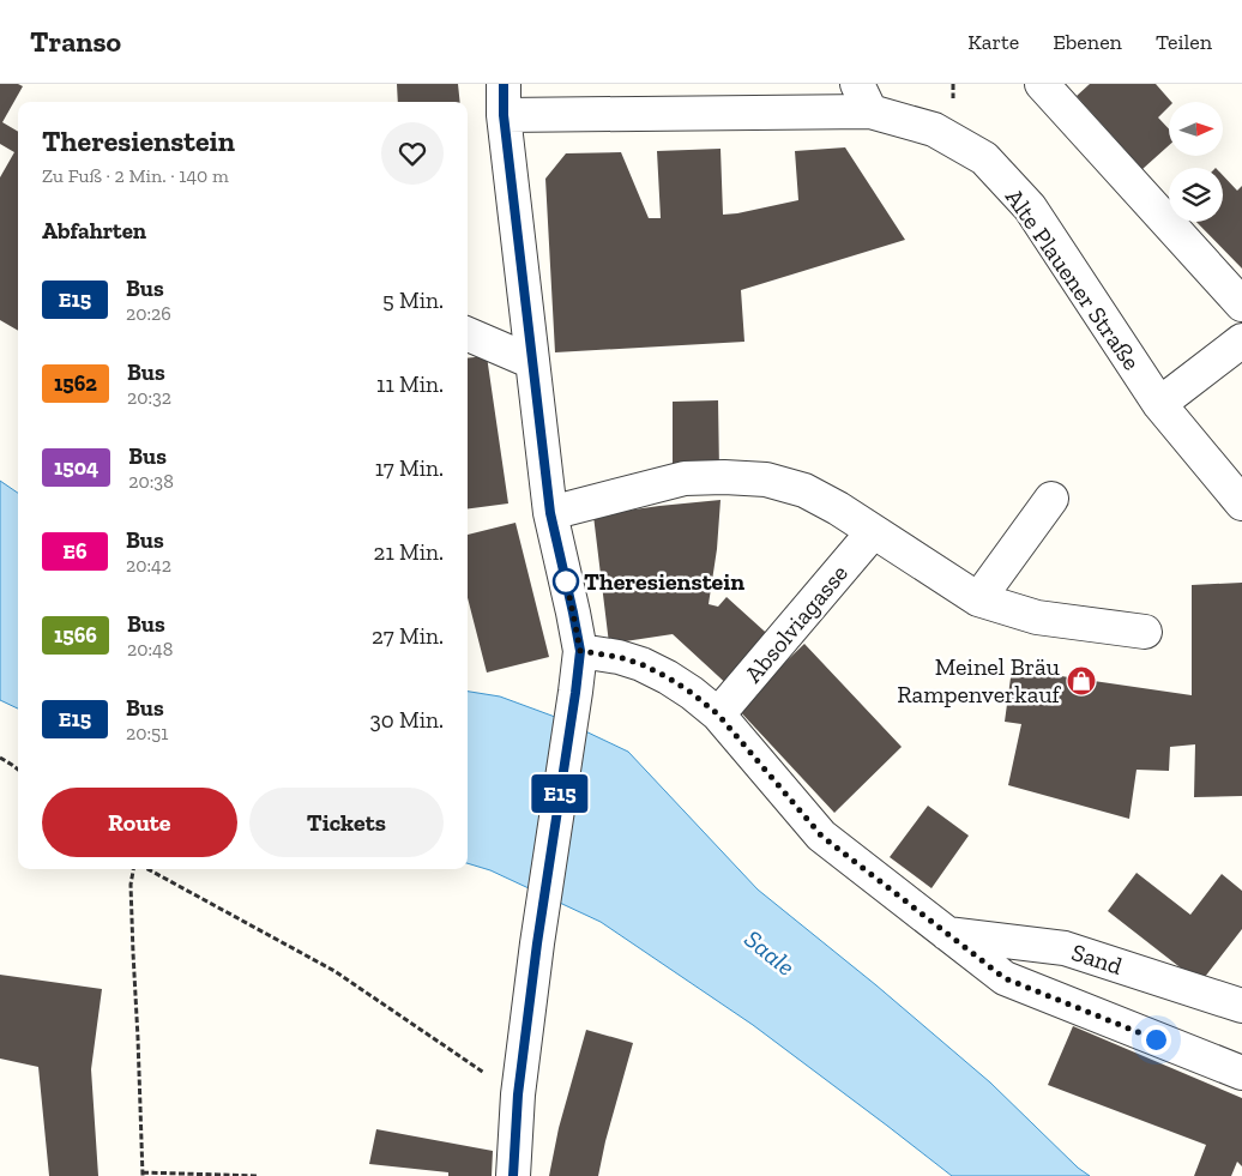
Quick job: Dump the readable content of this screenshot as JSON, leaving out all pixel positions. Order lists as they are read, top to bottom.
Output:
{
  "streets": {
    "street": ["Alte Plauener Straße", "Absolviagasse", "Sand"]
  },
  "water": ["Saale"],
  "places": {
    "other": ["Theresienstein"],
    "shop": ["Meinel Bräu Rampenverkauf"]
  },
  "lines": ["bus line E15"],
  "north": "right",
  "page": {
    "header": "Transo",
    "nav": ["Karte", "Ebenen", "Teilen"],
    "on_map": "E15",
    "heading": [
      ["Theresienstein", "Zu Fuß · 2 Min. · 140 m"],
      "Abfahrten"
    ],
    "list": [
      {
        "mark": "E15",
        "name": "Bus",
        "note": "20:26",
        "value": "5 Min."
      },
      {
        "mark": "1562",
        "name": "Bus",
        "note": "20:32",
        "value": "11 Min."
      },
      {
        "mark": "1504",
        "name": "Bus",
        "note": "20:38",
        "value": "17 Min."
      },
      {
        "mark": "E6",
        "name": "Bus",
        "note": "20:42",
        "value": "21 Min."
      },
      {
        "mark": "1566",
        "name": "Bus",
        "note": "20:48",
        "value": "27 Min."
      },
      {
        "mark": "E15",
        "name": "Bus",
        "note": "20:51",
        "value": "30 Min."
      }
    ],
    "buttons": ["Route", "Tickets"]
  }
}
